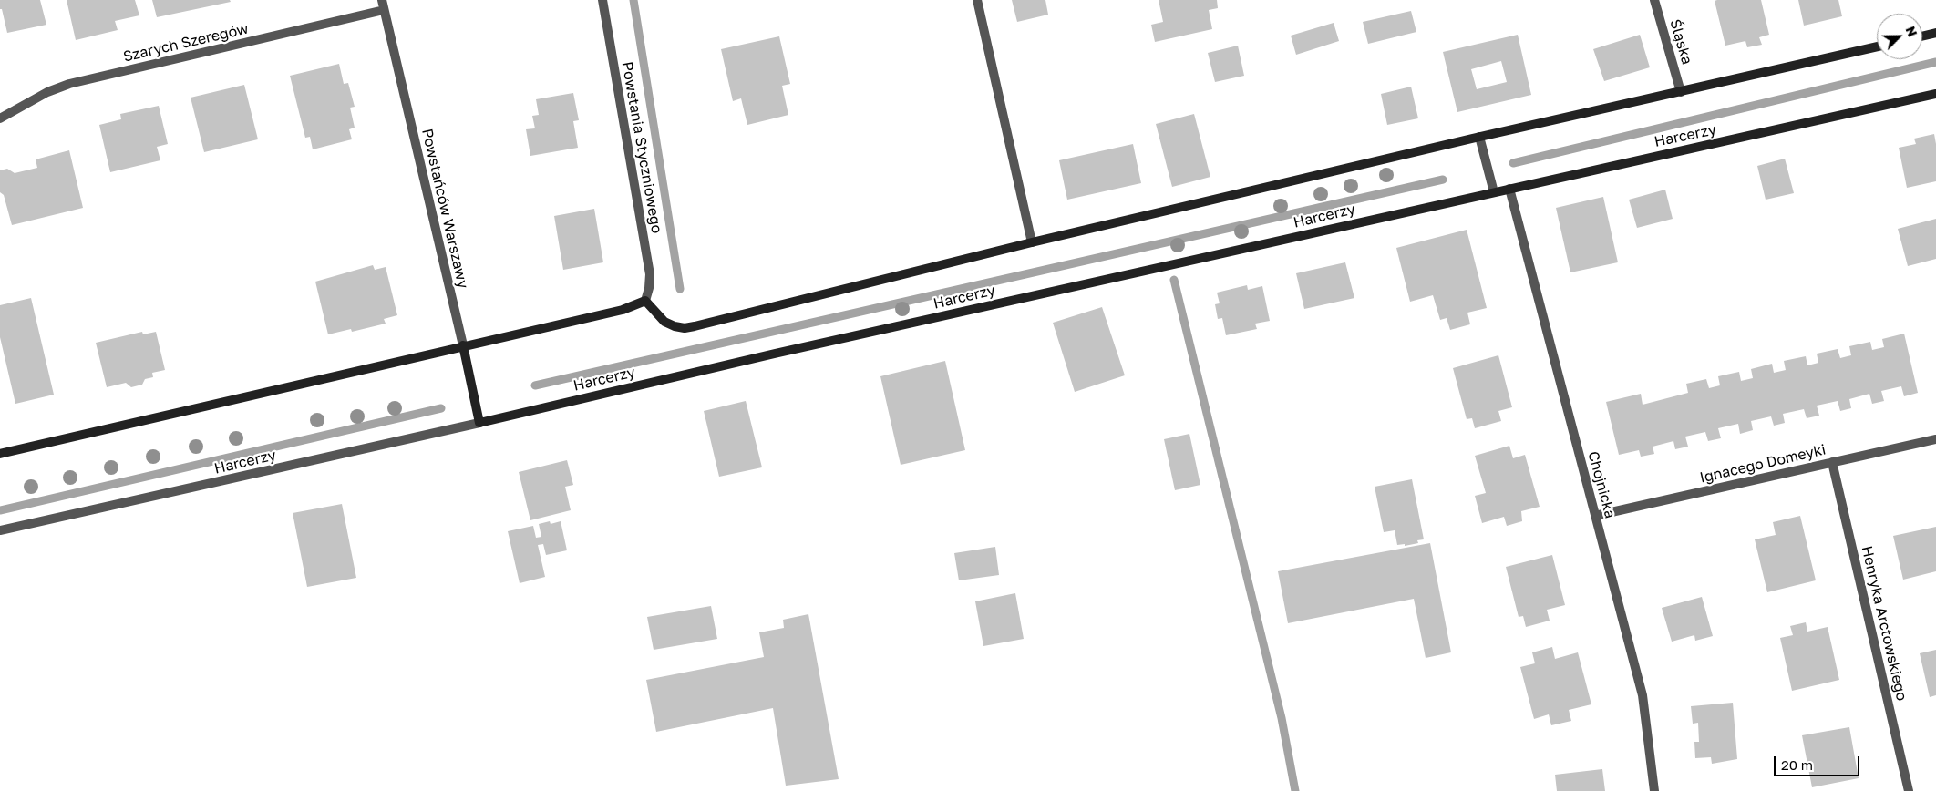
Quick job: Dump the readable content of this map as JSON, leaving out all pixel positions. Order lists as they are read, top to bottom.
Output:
{
  "streets": {
    "street": [
      "Śląska",
      "Szarych Szeregów",
      "Harcerzy",
      "Powstania Styczniowego",
      "Powstańców Warszawy",
      "Ignacego Domeyki",
      "Chojnicka",
      "Henryka Arctowskiego"
    ]
  },
  "crossings": [
    ["Szarych Szeregów", "Powstańców Warszawy"],
    ["Harcerzy", "Powstańców Warszawy"],
    ["Harcerzy", "Chojnicka"],
    ["Ignacego Domeyki", "Chojnicka"],
    ["Ignacego Domeyki", "Henryka Arctowskiego"]
  ],
  "scale_bar": "20 m",
  "north": "top right"
}
